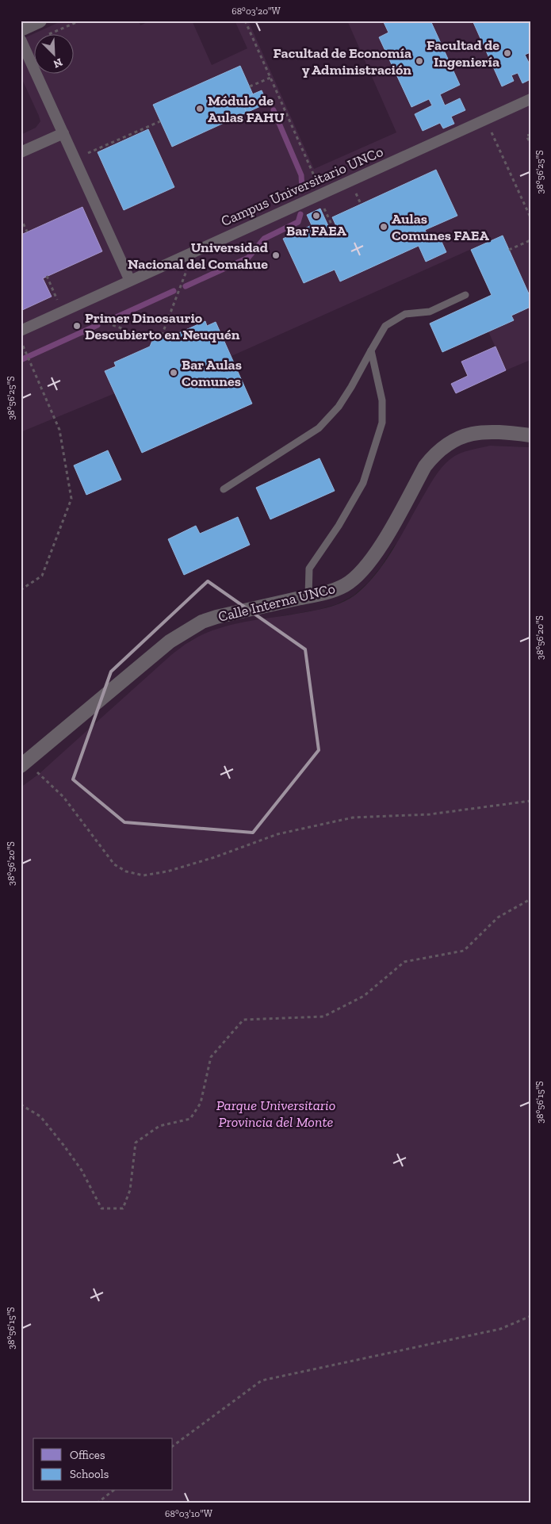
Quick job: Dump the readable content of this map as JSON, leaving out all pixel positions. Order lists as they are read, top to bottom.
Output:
{
  "streets": {
    "street": ["Campus Universitario UNCo", "Calle Interna UNCo"]
  },
  "parks": ["Parque Universitario Provincia del Monte"],
  "places": [
    "Facultad de Ingeniería",
    "Facultad de Economía y Administración",
    "Módulo de Aulas FAHU",
    "Bar FAEA",
    "Aulas Comunes FAEA",
    "Universidad Nacional del Comahue",
    "Primer Dinosaurio Descubierto en Neuquén",
    "Bar Aulas Comunes"
  ],
  "legend": ["Offices", "Schools"],
  "north": "bottom right",
  "coordinates": [
    "68°03'20\"W",
    "38°56'25\"S",
    "38°56'20\"S",
    "38°56'15\"S",
    "68°03'10\"W"
  ]
}
